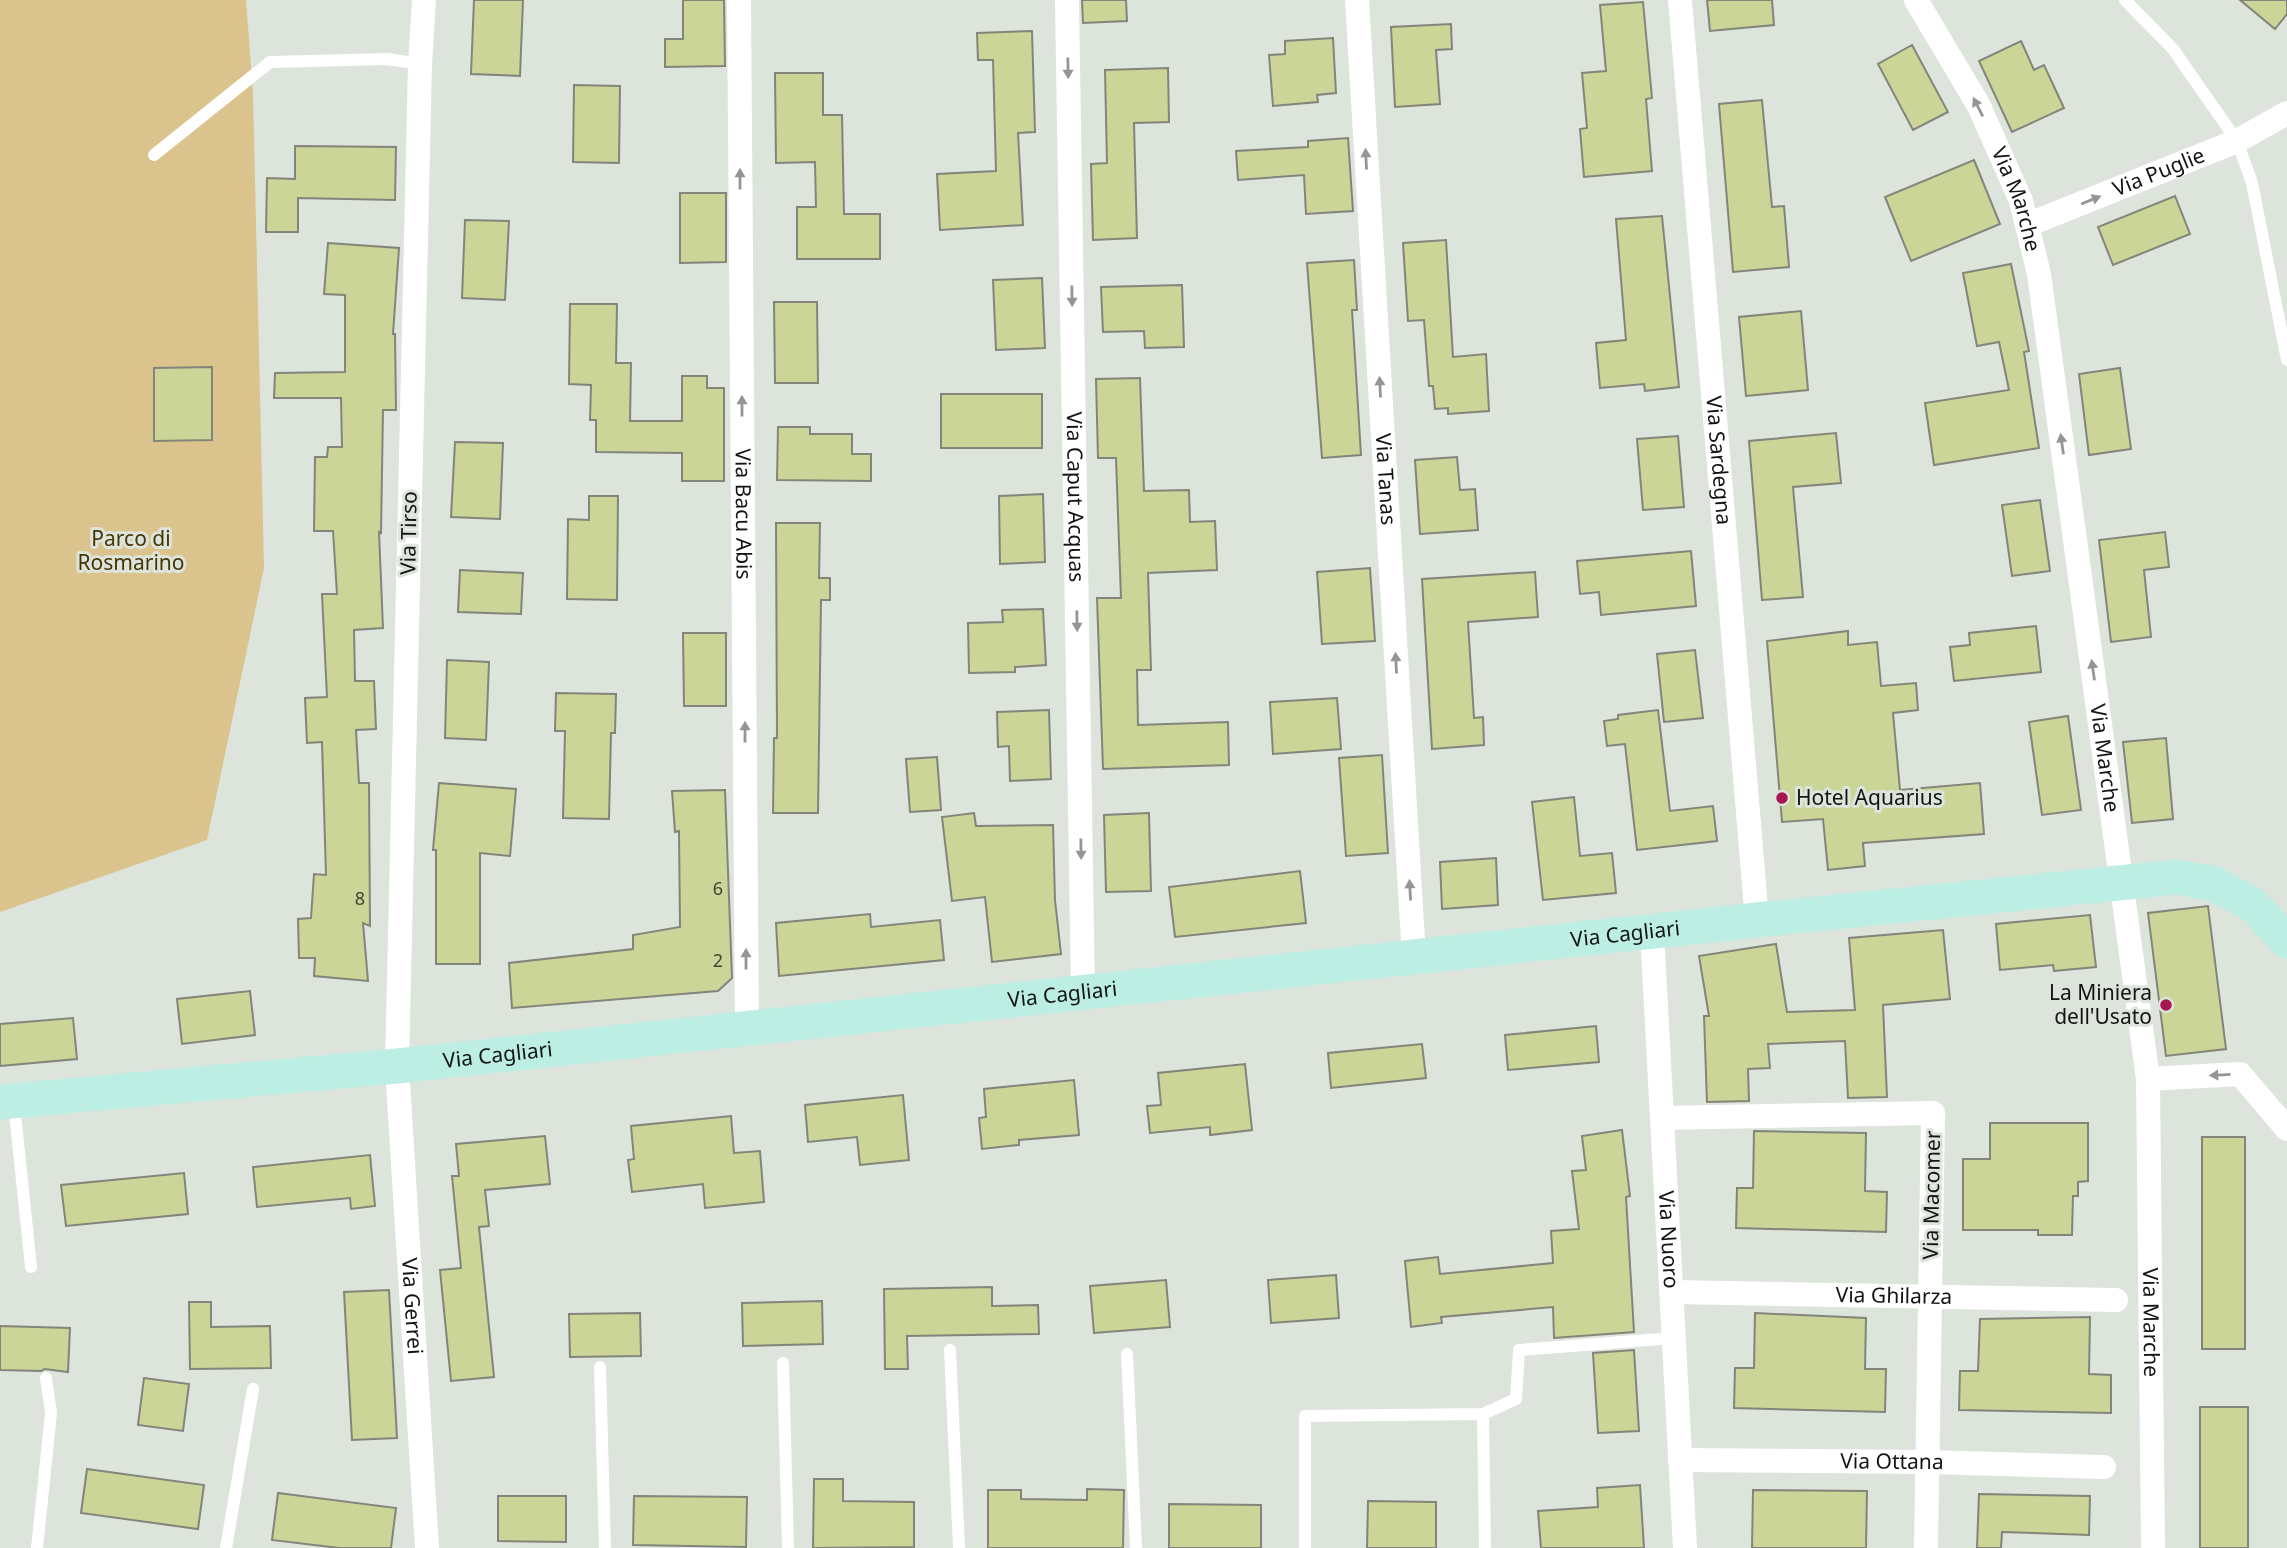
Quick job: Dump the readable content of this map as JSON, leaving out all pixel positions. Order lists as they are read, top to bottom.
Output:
{
  "streets": {
    "street": [
      "Via Puglie",
      "Via Marche",
      "Via Sardegna",
      "Via Tanas",
      "Via Caput Acquas",
      "Via Bacu Abis",
      "Via Tirso",
      "Via Cagliari",
      "Via Macomer",
      "Via Nuoro",
      "Via Ghilarza",
      "Via Gerrei",
      "Via Ottana"
    ]
  },
  "crossings": [
    ["Via Puglie", "Via Marche"],
    ["Via Marche", "Via Cagliari"],
    ["Via Sardegna", "Via Cagliari"],
    ["Via Tanas", "Via Cagliari"],
    ["Via Caput Acquas", "Via Cagliari"],
    ["Via Bacu Abis", "Via Cagliari"],
    ["Via Tirso", "Via Cagliari"],
    ["Via Tirso", "Via Gerrei"],
    ["Via Cagliari", "Via Nuoro"],
    ["Via Cagliari", "Via Gerrei"],
    ["Via Macomer", "Via Nuoro"],
    ["Via Macomer", "Via Ghilarza"],
    ["Via Macomer", "Via Ottana"],
    ["Via Nuoro", "Via Ghilarza"],
    ["Via Nuoro", "Via Ottana"]
  ],
  "one_way": [
    "Via Puglie",
    "Via Marche",
    "Via Tanas",
    "Via Caput Acquas",
    "Via Bacu Abis"
  ],
  "parks": ["Parco di Rosmarino"],
  "places": ["Hotel Aquarius", "La Miniera dell'Usato"],
  "house_numbers": ["6", "8", "2"]
}
